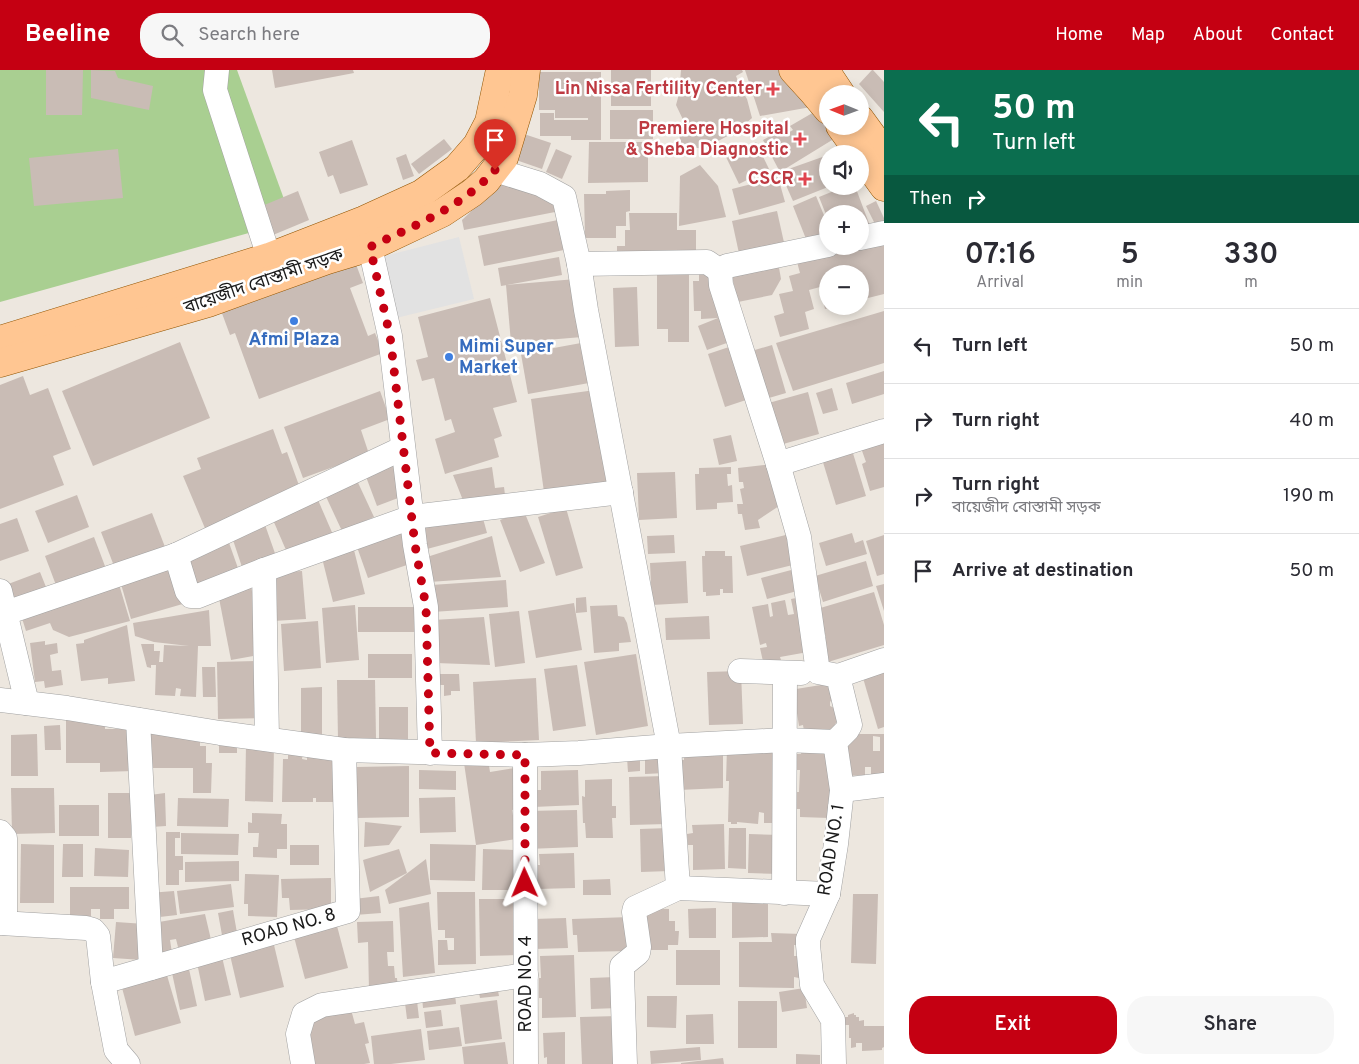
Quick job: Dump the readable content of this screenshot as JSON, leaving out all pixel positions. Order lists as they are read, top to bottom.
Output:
{
  "streets": {
    "main road": ["বায়েজীদ বোস্তামী সড়ক"],
    "street": ["ROAD NO. 1", "ROAD NO. 8", "ROAD NO. 4"]
  },
  "places": {
    "health": ["Lin Nissa Fertility Center", "Premiere Hospital & Sheba Diagnostic", "CSCR"],
    "other": ["Afmi Plaza", "Mimi Super Market"]
  },
  "north": "left",
  "page": {
    "header": "Beeline",
    "search": "Search here",
    "nav": [
      "Home",
      "Map",
      "About",
      "Contact"
    ],
    "turn": ["50 m", "Turn left"],
    "map_buttons": ["+", "−"],
    "then": "Then",
    "eta": [
      "07:16",
      "Arrival",
      "5",
      "min",
      "330",
      "m"
    ],
    "list": [
      {
        "name": "Turn left",
        "value": "50 m"
      },
      {
        "name": "Turn right",
        "value": "40 m"
      },
      {
        "name": "Turn right",
        "note": "বায়েজীদ বোস্তামী সড়ক",
        "value": "190 m"
      },
      {
        "name": "Arrive at destination",
        "value": "50 m"
      }
    ],
    "buttons": ["Exit", "Share"]
  }
}
